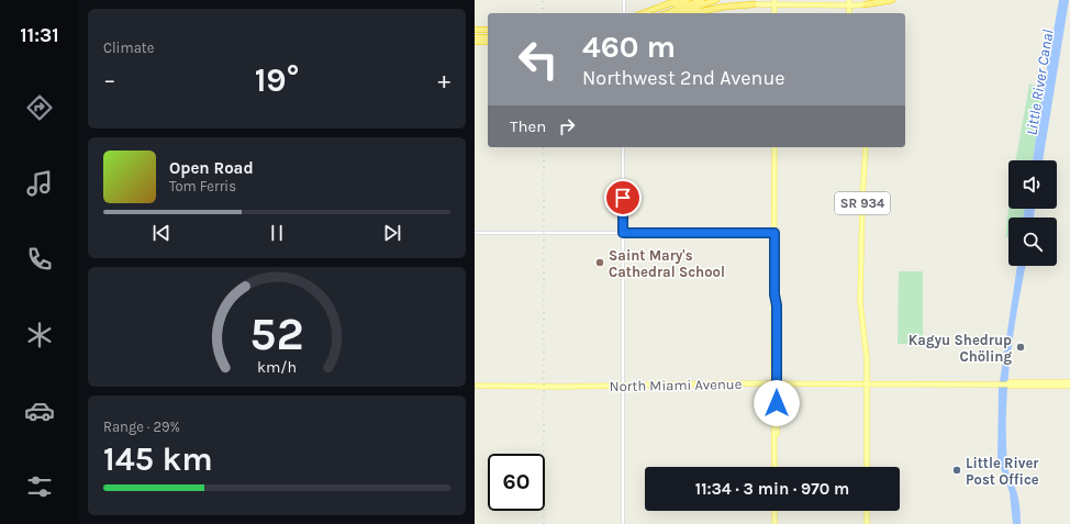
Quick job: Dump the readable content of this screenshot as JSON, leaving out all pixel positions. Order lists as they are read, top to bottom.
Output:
{
  "streets": {
    "main road": ["SR 934", "North Miami Avenue"]
  },
  "crossings": [
    ["SR 934", "North Miami Avenue"]
  ],
  "water": ["Little River Canal"],
  "places": ["Saint Mary's Cathedral School", "Kagyu Shedrup Chöling", "Little River Post Office"],
  "page": {
    "tabs": "11:31",
    "tile": [
      "Climate",
      ["Range · 29%", "145 km"]
    ],
    "turn": ["460 m", "Northwest 2nd Avenue"],
    "heat": ["−", "19°", "+"],
    "then": "Then",
    "song": ["Open Road", "Tom Ferris"],
    "limit": "60",
    "trip": "11:34 · 3 min · 970 m",
    "gauge": ["52", "km/h"]
  }
}
